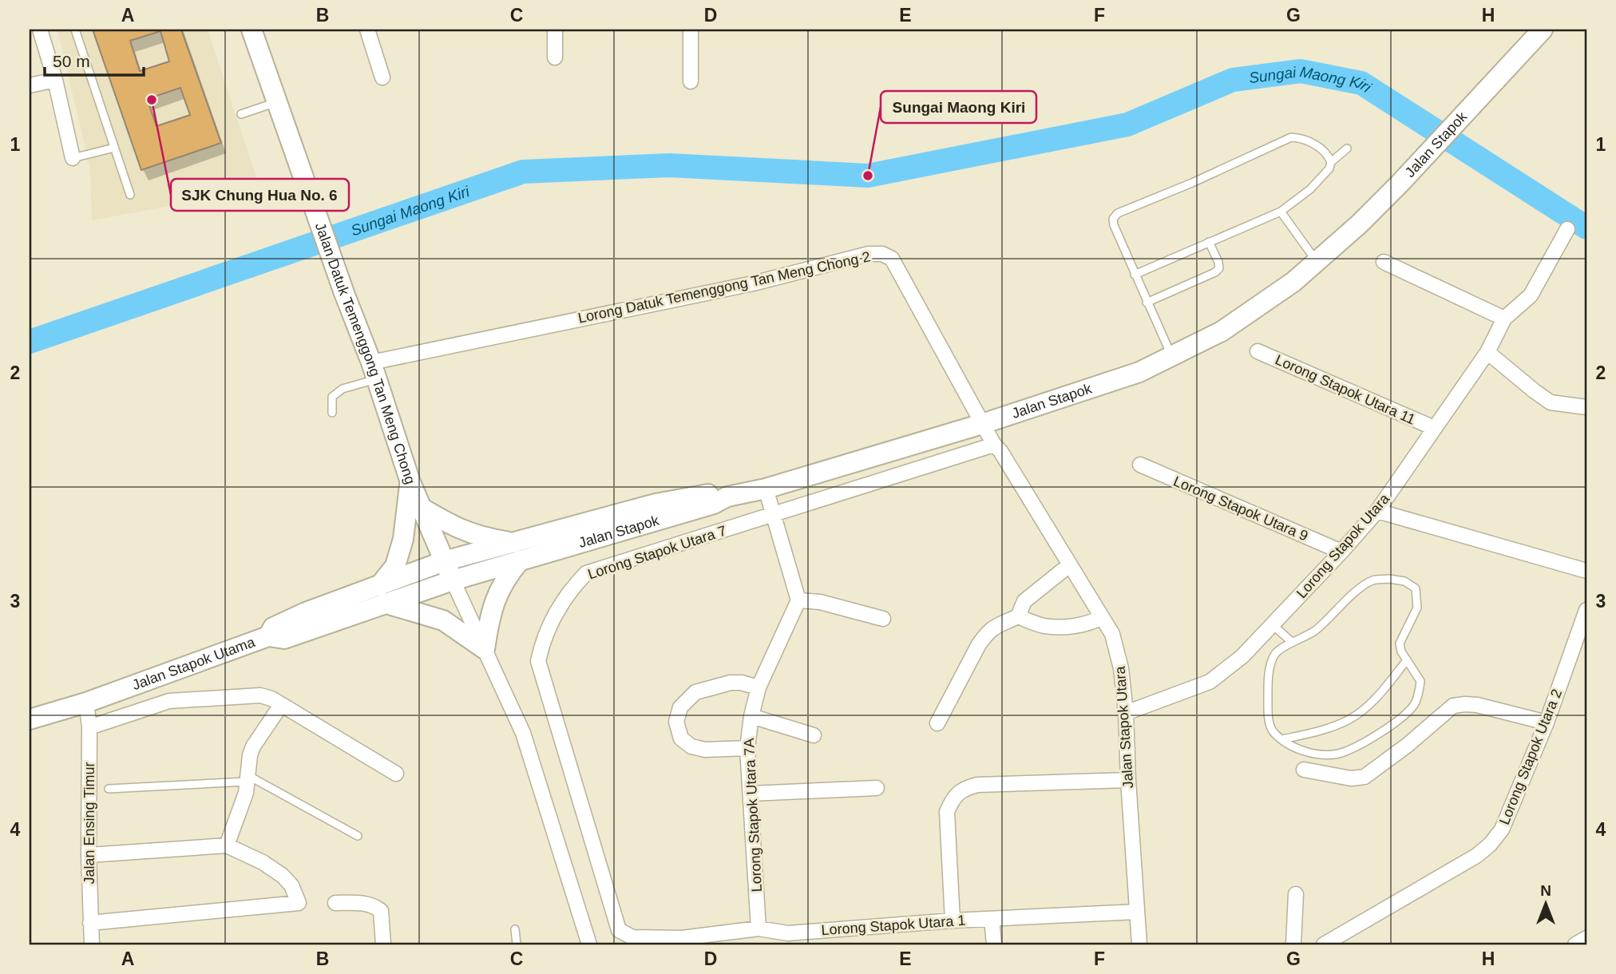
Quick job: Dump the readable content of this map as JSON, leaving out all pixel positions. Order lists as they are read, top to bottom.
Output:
{
  "streets": {
    "main road": ["Jalan Stapok", "Jalan Datuk Temenggong Tan Meng Chong", "Jalan Stapok Utama"],
    "street": [
      "Lorong Datuk Temenggong Tan Meng Chong 2",
      "Lorong Stapok Utara 11",
      "Lorong Stapok Utara 9",
      "Lorong Stapok Utara",
      "Lorong Stapok Utara 7",
      "Jalan Stapok Utara",
      "Lorong Stapok Utara 2",
      "Lorong Stapok Utara 7A",
      "Jalan Ensing Timur",
      "Lorong Stapok Utara 1"
    ]
  },
  "crossings": [
    ["Jalan Stapok", "Lorong Datuk Temenggong Tan Meng Chong 2"],
    ["Jalan Stapok", "Jalan Datuk Temenggong Tan Meng Chong"],
    ["Jalan Stapok", "Jalan Stapok Utama"],
    ["Lorong Datuk Temenggong Tan Meng Chong 2", "Jalan Datuk Temenggong Tan Meng Chong"],
    ["Lorong Datuk Temenggong Tan Meng Chong 2", "Lorong Stapok Utara 7"],
    ["Lorong Datuk Temenggong Tan Meng Chong 2", "Jalan Stapok Utara"],
    ["Jalan Datuk Temenggong Tan Meng Chong", "Jalan Stapok Utama"],
    ["Lorong Stapok Utara 11", "Lorong Stapok Utara"],
    ["Lorong Stapok Utara 9", "Lorong Stapok Utara"],
    ["Lorong Stapok Utara", "Jalan Stapok Utara"],
    ["Lorong Stapok Utara 7", "Jalan Stapok Utara"],
    ["Lorong Stapok Utara 7", "Lorong Stapok Utara 1"],
    ["Jalan Stapok Utama", "Jalan Ensing Timur"],
    ["Jalan Stapok Utara", "Lorong Stapok Utara 1"],
    ["Lorong Stapok Utara 7A", "Lorong Stapok Utara 1"]
  ],
  "water": ["Sungai Maong Kiri"],
  "places": ["SJK Chung Hua No. 6", "Sungai Maong Kiri"],
  "scale_bar": "50 m",
  "north": "top",
  "grid": {
    "columns": [
      "A",
      "B",
      "C",
      "D",
      "E",
      "F",
      "G",
      "H"
    ],
    "rows": [
      "1",
      "2",
      "3",
      "4"
    ]
  }
}
